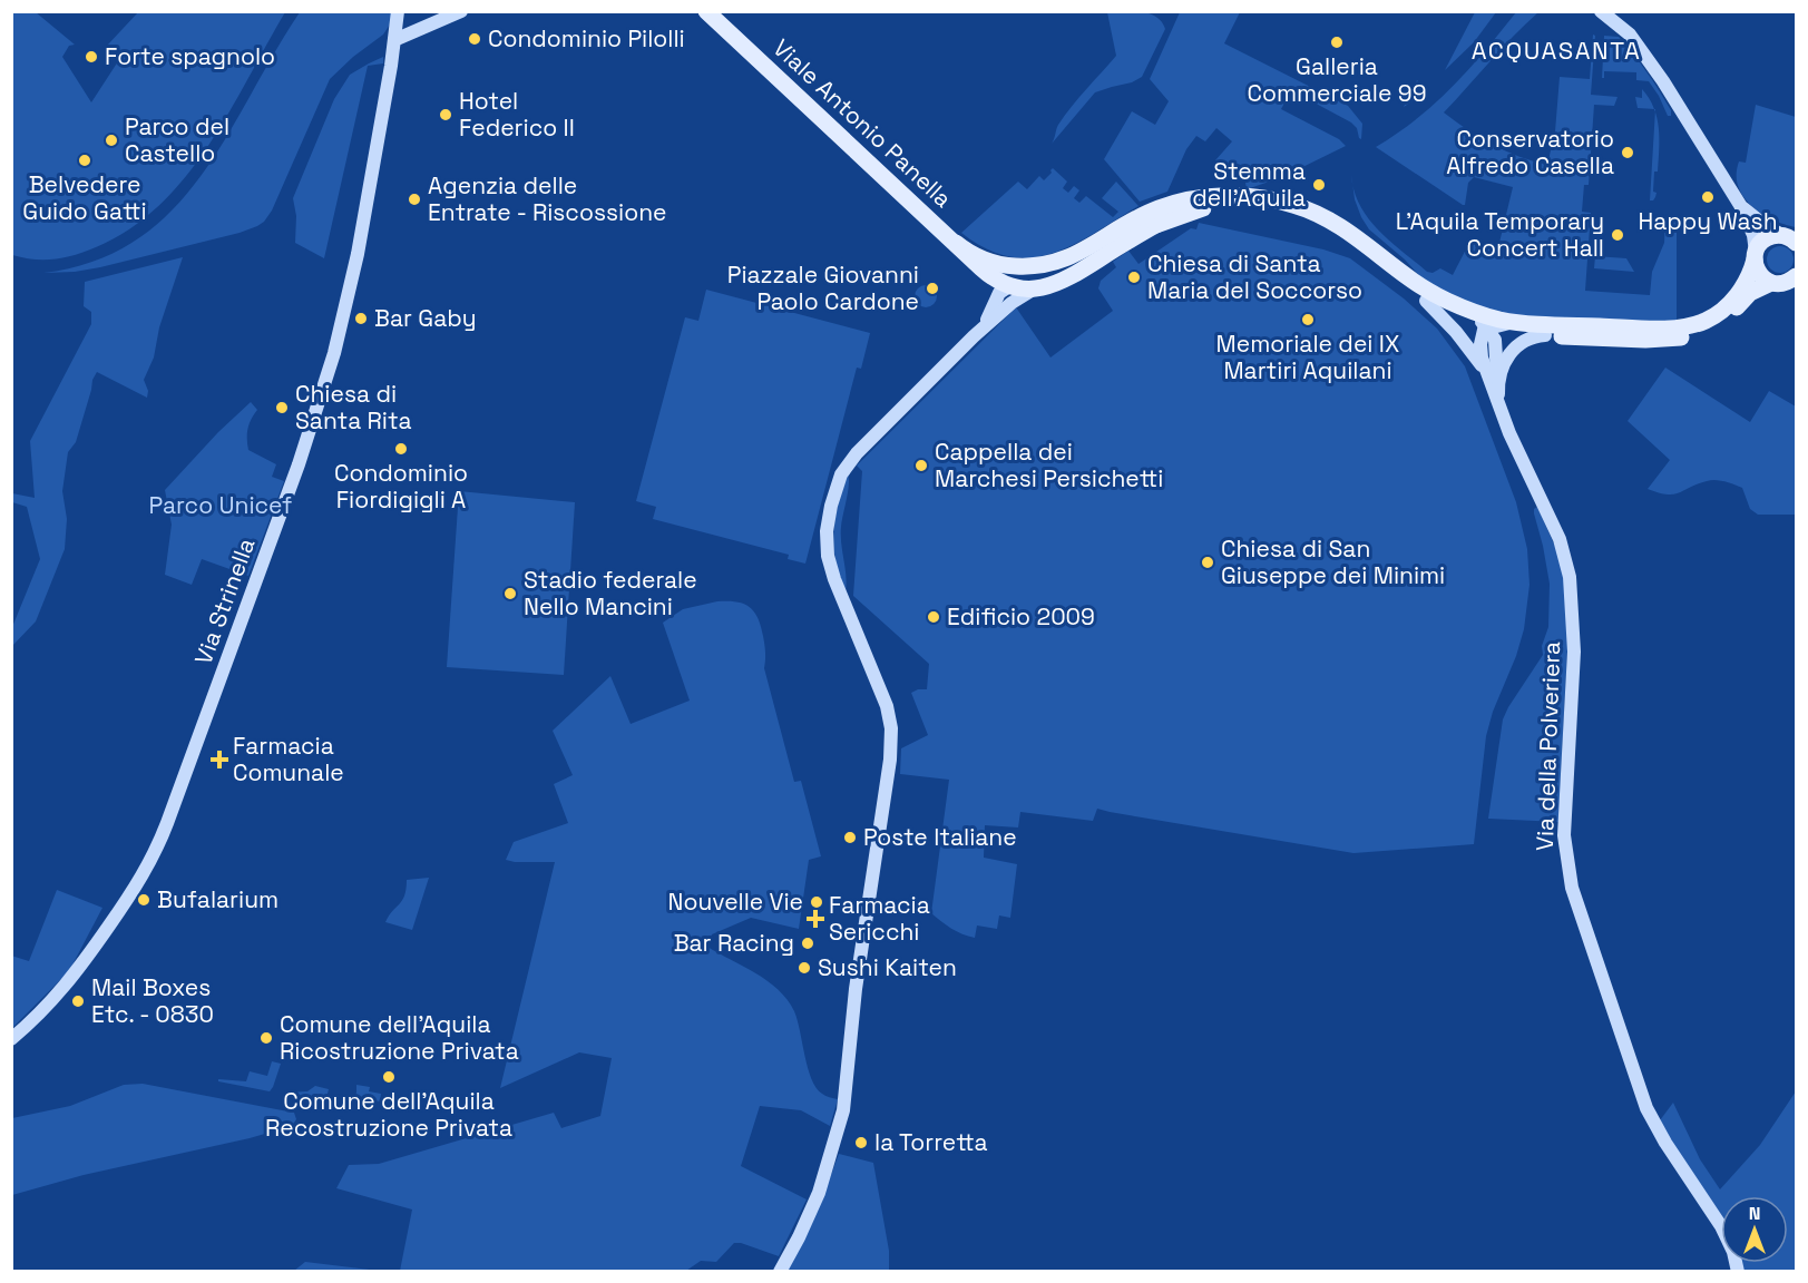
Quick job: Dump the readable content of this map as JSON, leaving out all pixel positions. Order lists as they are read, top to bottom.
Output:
{
  "streets": {
    "main road": ["Viale Antonio Panella", "Via Strinella", "Via della Polveriera"]
  },
  "crossings": [
    ["Viale Antonio Panella", "Via della Polveriera"]
  ],
  "districts": ["ACQUASANTA"],
  "parks": ["Parco Unicef"],
  "places": {
    "other": [
      "Condominio Pilolli",
      "Galleria Commerciale 99",
      "Forte spagnolo",
      "Hotel Federico II",
      "Parco del Castello",
      "Conservatorio Alfredo Casella",
      "Belvedere Guido Gatti",
      "Stemma dell'Aquila",
      "Happy Wash",
      "Agenzia delle Entrate - Riscossione",
      "L'Aquila Temporary Concert Hall",
      "Chiesa di Santa Maria del Soccorso",
      "Piazzale Giovanni Paolo Cardone",
      "Bar Gaby",
      "Memoriale dei IX Martiri Aquilani",
      "Chiesa di Santa Rita",
      "Condominio Fiordigigli A",
      "Cappella dei Marchesi Persichetti",
      "Chiesa di San Giuseppe dei Minimi",
      "Stadio federale Nello Mancini",
      "Edificio 2009",
      "Poste Italiane",
      "Bufalarium",
      "Nouvelle Vie",
      "Bar Racing",
      "Sushi Kaiten",
      "Mail Boxes Etc. - 0830",
      "Comune dell'Aquila Ricostruzione Privata",
      "Comune dell'Aquila Recostruzione Privata",
      "la Torretta"
    ],
    "health": ["Farmacia Comunale", "Farmacia Sericchi"]
  },
  "north": "top"
}
